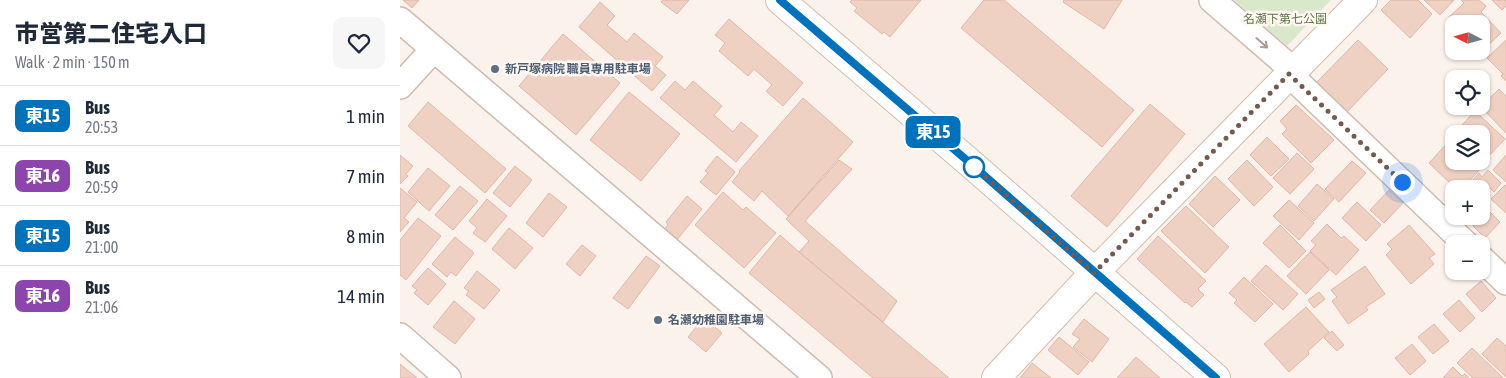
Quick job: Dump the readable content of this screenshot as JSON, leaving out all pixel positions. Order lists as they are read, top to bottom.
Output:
{
  "parks": ["名瀬下第七公園"],
  "places": ["新戸塚病院 職員専用駐車場", "名瀬幼稚園駐車場"],
  "lines": ["bus line 東15"],
  "north": "left",
  "page": {
    "heading": ["市営第二住宅入口", "Walk · 2 min · 150 m"],
    "on_map": "東15",
    "map_buttons": ["+", "−"],
    "list": [
      {
        "mark": "東15",
        "name": "Bus",
        "note": "20:53",
        "value": "1 min"
      },
      {
        "mark": "東16",
        "name": "Bus",
        "note": "20:59",
        "value": "7 min"
      },
      {
        "mark": "東15",
        "name": "Bus",
        "note": "21:00",
        "value": "8 min"
      },
      {
        "mark": "東16",
        "name": "Bus",
        "note": "21:06",
        "value": "14 min"
      }
    ]
  }
}
